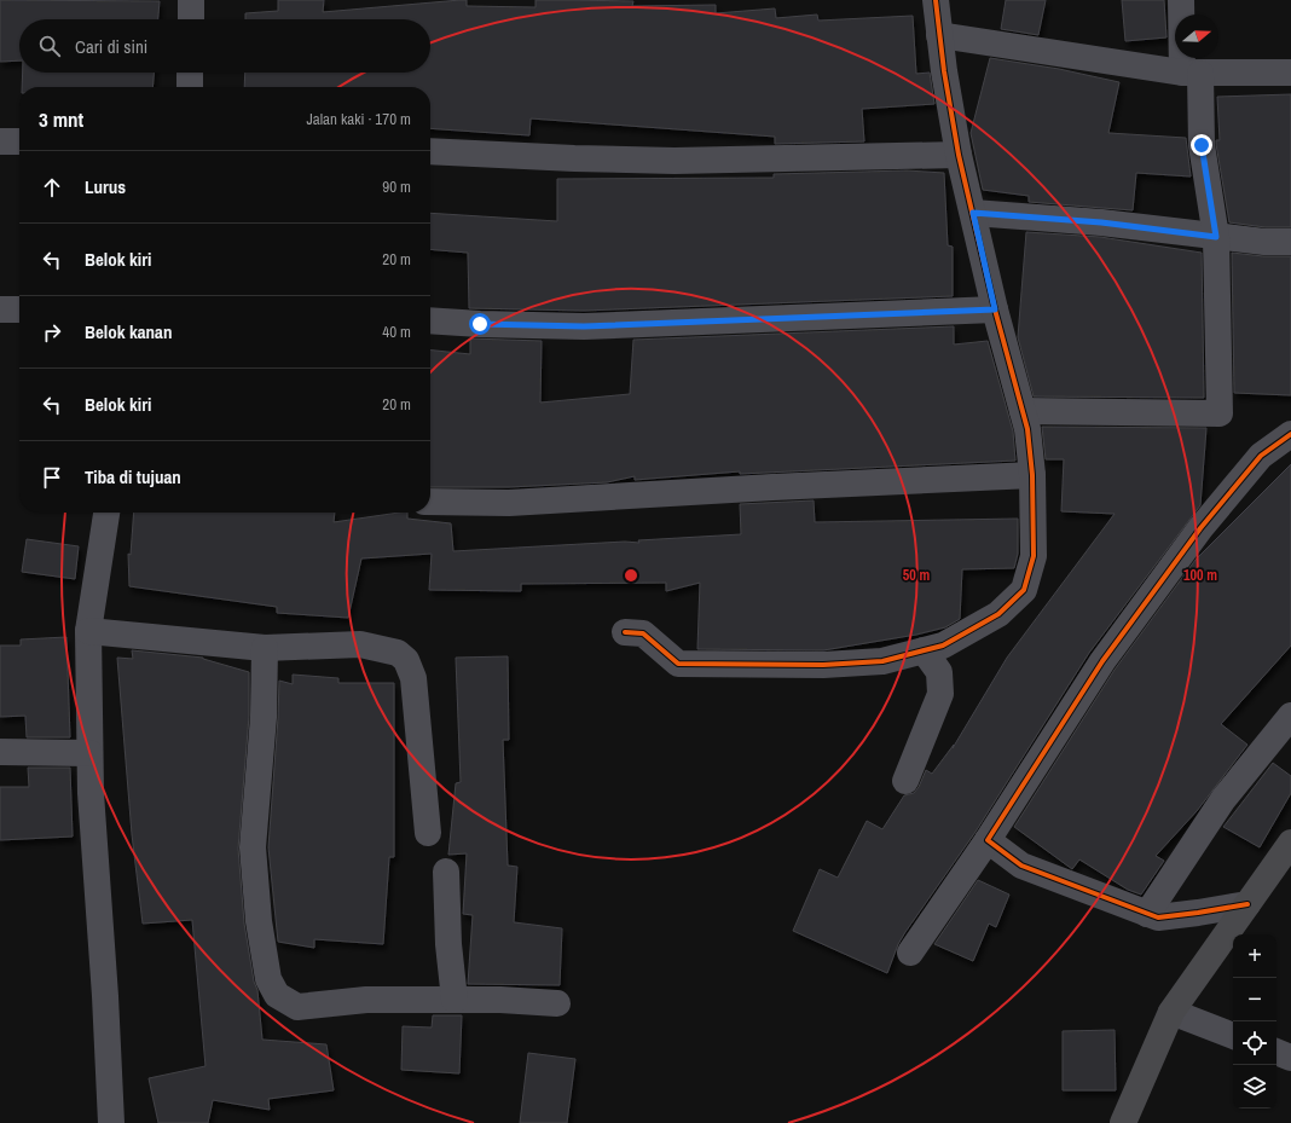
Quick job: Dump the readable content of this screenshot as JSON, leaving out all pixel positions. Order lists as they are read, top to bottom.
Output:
{
  "north": "right",
  "page": {
    "search": "Cari di sini",
    "heading": ["3 mnt", "Jalan kaki · 170 m"],
    "list": [
      ["Lurus", "90 m"],
      ["Belok kiri", "20 m"],
      ["Belok kanan", "40 m"],
      ["Belok kiri", "20 m"],
      "Tiba di tujuan"
    ],
    "map_buttons": ["+", "−"]
  },
  "rings": ["50 m", "100 m"]
}
